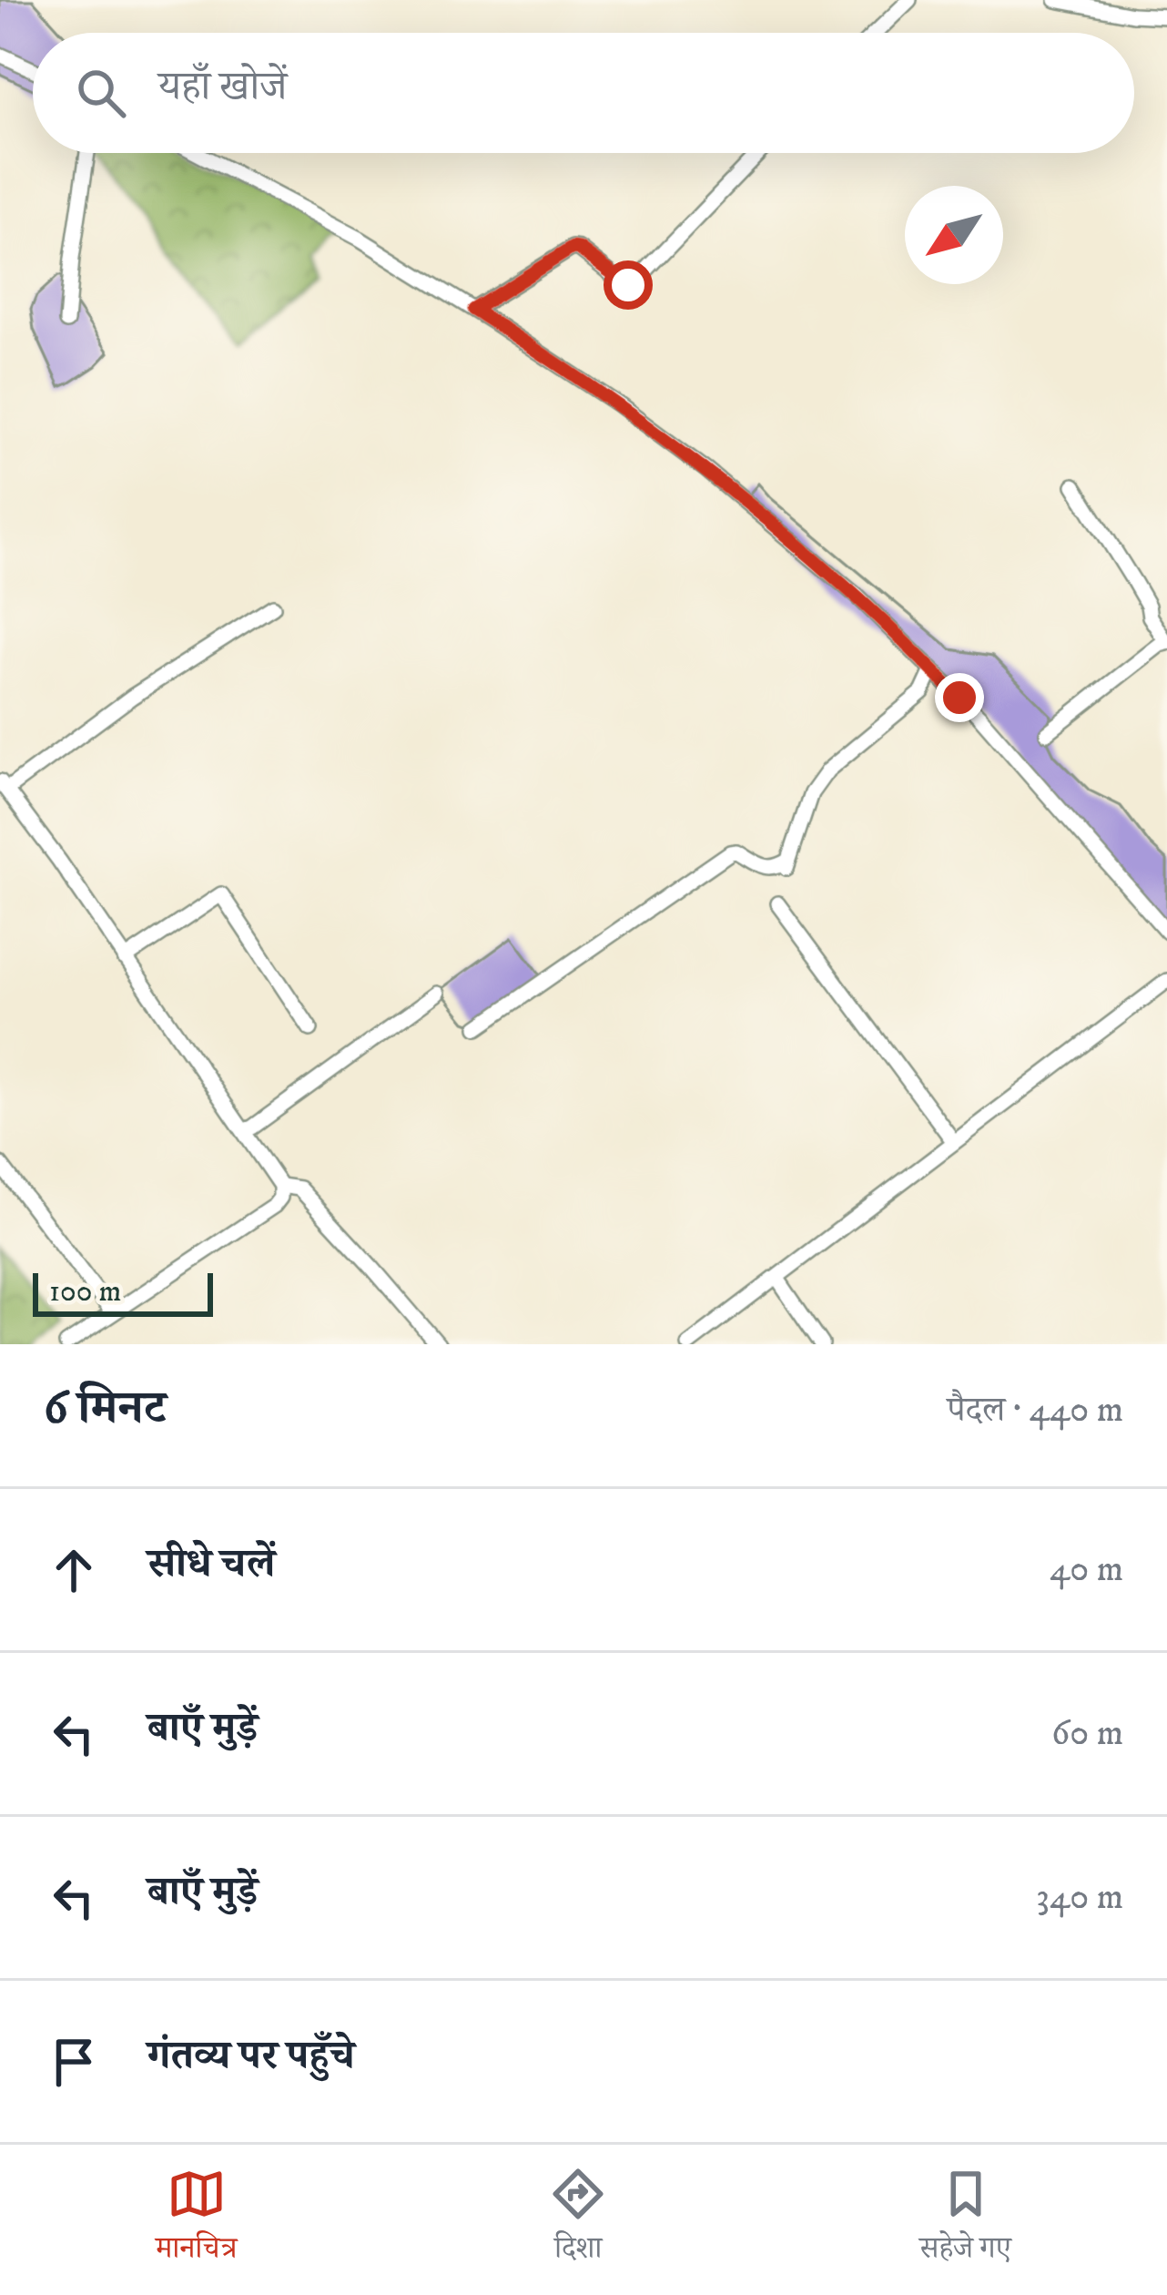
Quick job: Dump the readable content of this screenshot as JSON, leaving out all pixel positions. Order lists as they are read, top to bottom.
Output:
{
  "scale_bar": "100 m",
  "north": "bottom left",
  "page": {
    "search": "यहाँ खोजें",
    "scale": "100 m",
    "heading": ["6 मिनट", "पैदल · 440 m"],
    "list": [
      ["सीधे चलें", "40 m"],
      ["बाएँ मुड़ें", "60 m"],
      ["बाएँ मुड़ें", "340 m"],
      "गंतव्य पर पहुँचे"
    ],
    "nav": ["मानचित्र", "दिशा", "सहेजे गए"]
  }
}
